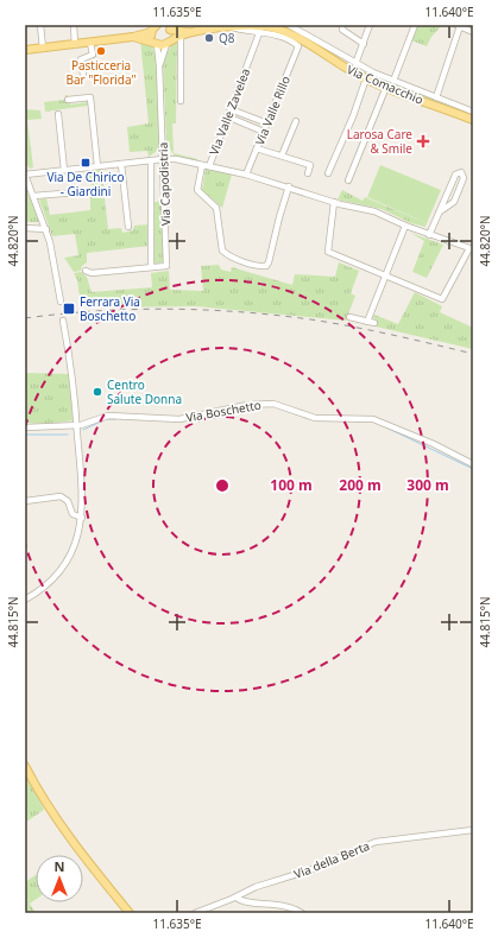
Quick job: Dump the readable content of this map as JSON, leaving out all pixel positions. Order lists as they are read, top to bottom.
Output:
{
  "streets": {
    "main road": ["Via Comacchio"],
    "street": [
      "Via Valle Rillo",
      "Via Valle Zavelea",
      "Via Capodistria",
      "Via Boschetto",
      "Via della Berta"
    ]
  },
  "crossings": [
    ["Via Comacchio", "Via Capodistria"],
    ["Via Valle Rillo", "Via Valle Zavelea"]
  ],
  "places": {
    "other": ["Q8", "Pasticceria Bar \"Florida\"", "Centro Salute Donna"],
    "health": ["Larosa Care & Smile"],
    "transit": ["Via De Chirico - Giardini", "Ferrara Via Boschetto"]
  },
  "north": "top",
  "coordinates": [
    "11.635°E",
    "11.640°E",
    "44.820°N",
    "44.815°N"
  ],
  "rings": ["100 m", "200 m", "300 m"]
}
